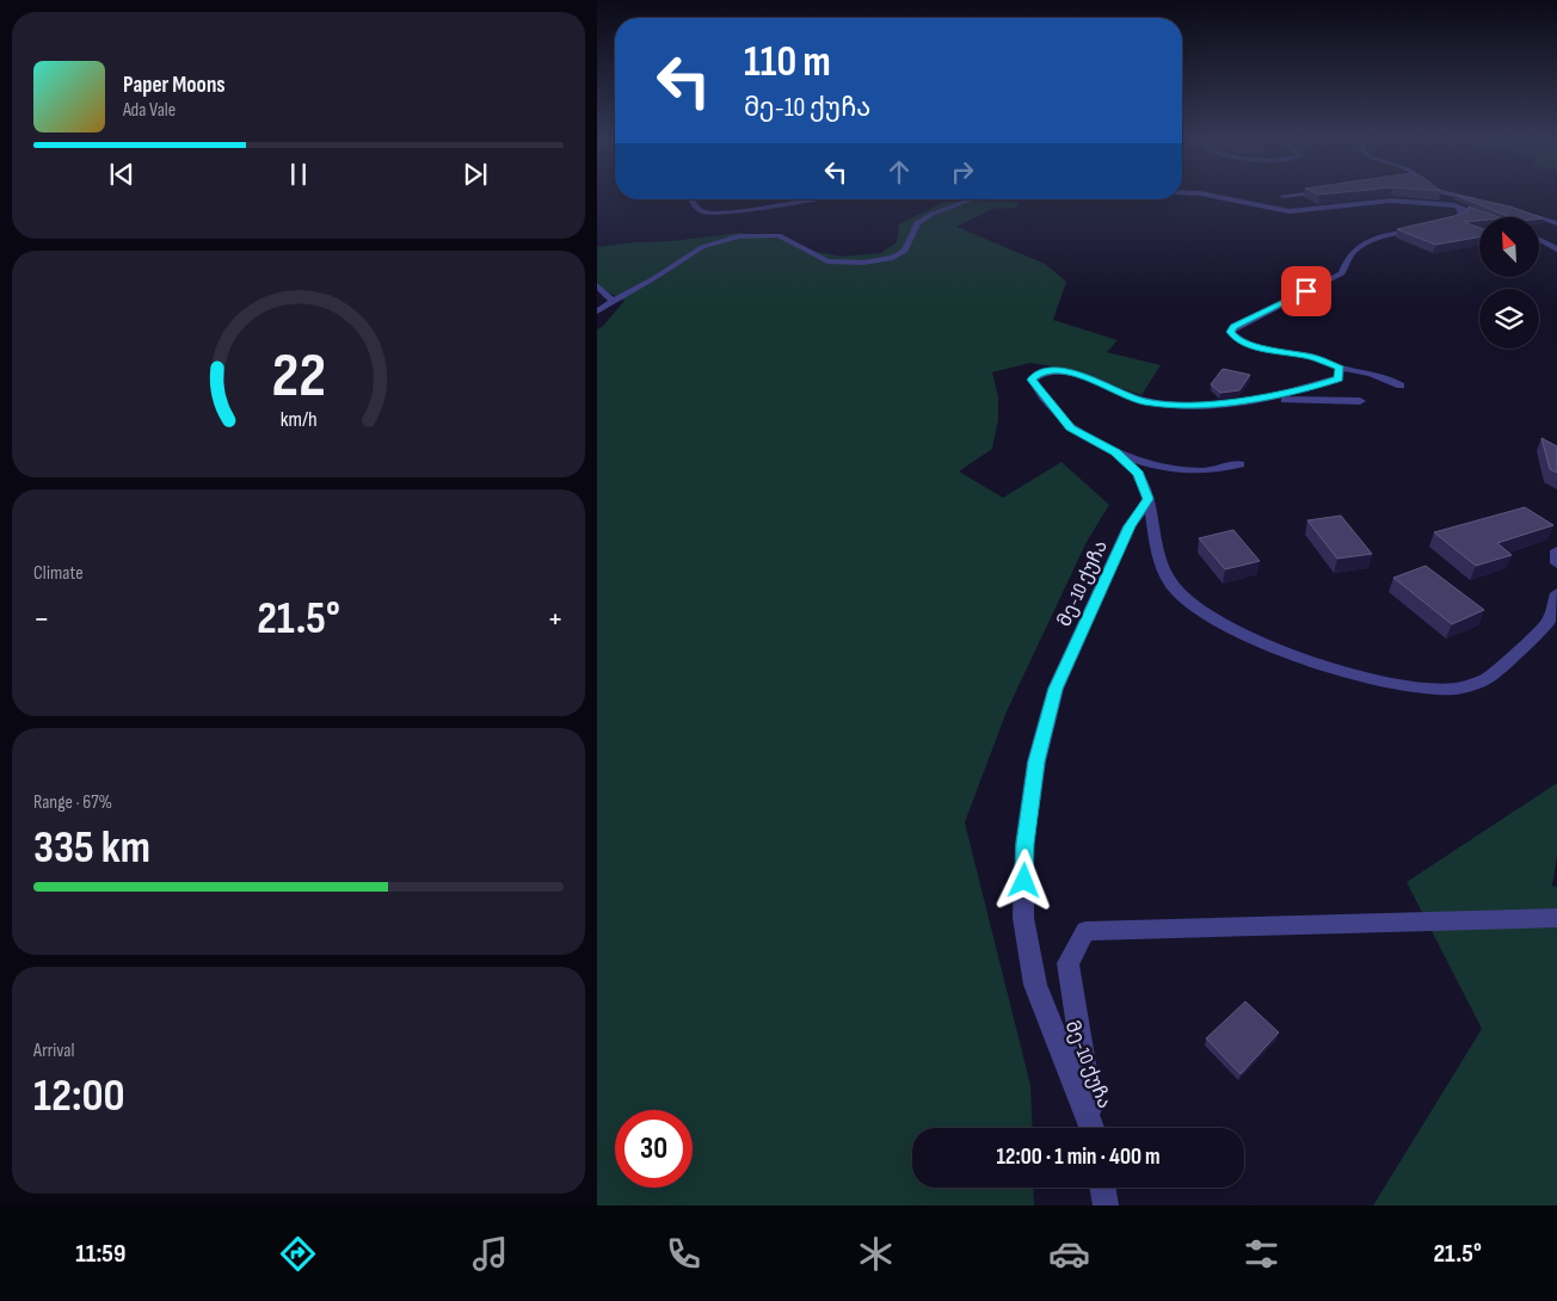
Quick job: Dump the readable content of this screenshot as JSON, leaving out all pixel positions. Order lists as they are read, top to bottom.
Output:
{
  "streets": {
    "street": ["მე-10 ქუჩა"]
  },
  "north": "top left",
  "page": {
    "turn": ["110 m", "მე-10 ქუჩა"],
    "song": ["Paper Moons", "Ada Vale"],
    "tile": [
      "Climate",
      ["Range · 67%", "335 km"],
      ["Arrival", "12:00"]
    ],
    "heat": ["−", "21.5°", "+"],
    "limit": "30",
    "trip": "12:00 · 1 min · 400 m",
    "tabs": ["11:59", "21.5°"],
    "gauge": ["22", "km/h"]
  }
}
